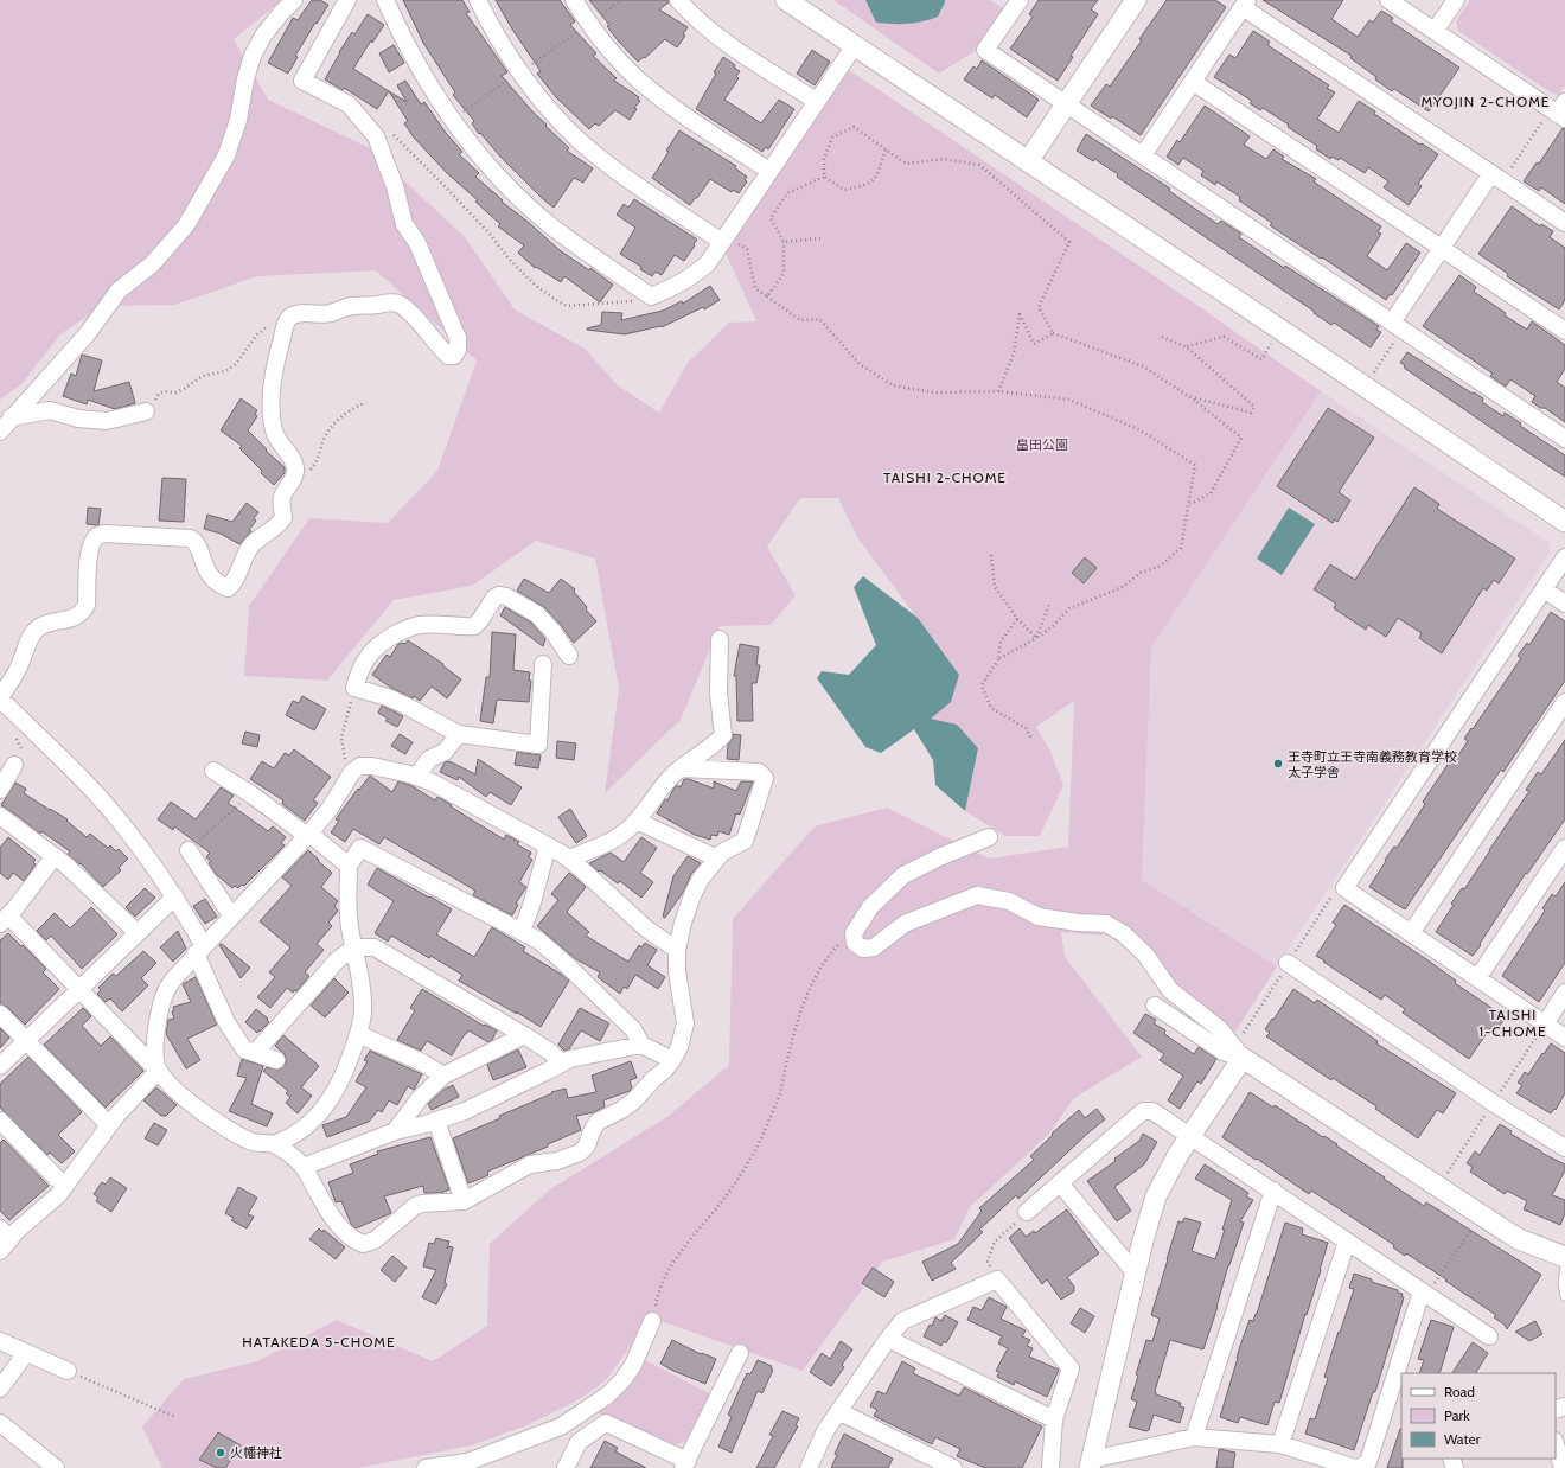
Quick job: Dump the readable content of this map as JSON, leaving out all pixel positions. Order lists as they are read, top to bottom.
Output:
{
  "districts": [
    "MYOJIN 2-CHOME",
    "TAISHI 2-CHOME",
    "TAISHI 1-CHOME",
    "HATAKEDA 5-CHOME"
  ],
  "parks": ["畠田公園"],
  "places": ["王寺町立王寺南義務教育学校 太子学舎", "火幡神社"],
  "legend": ["Road", "Park", "Water"]
}
